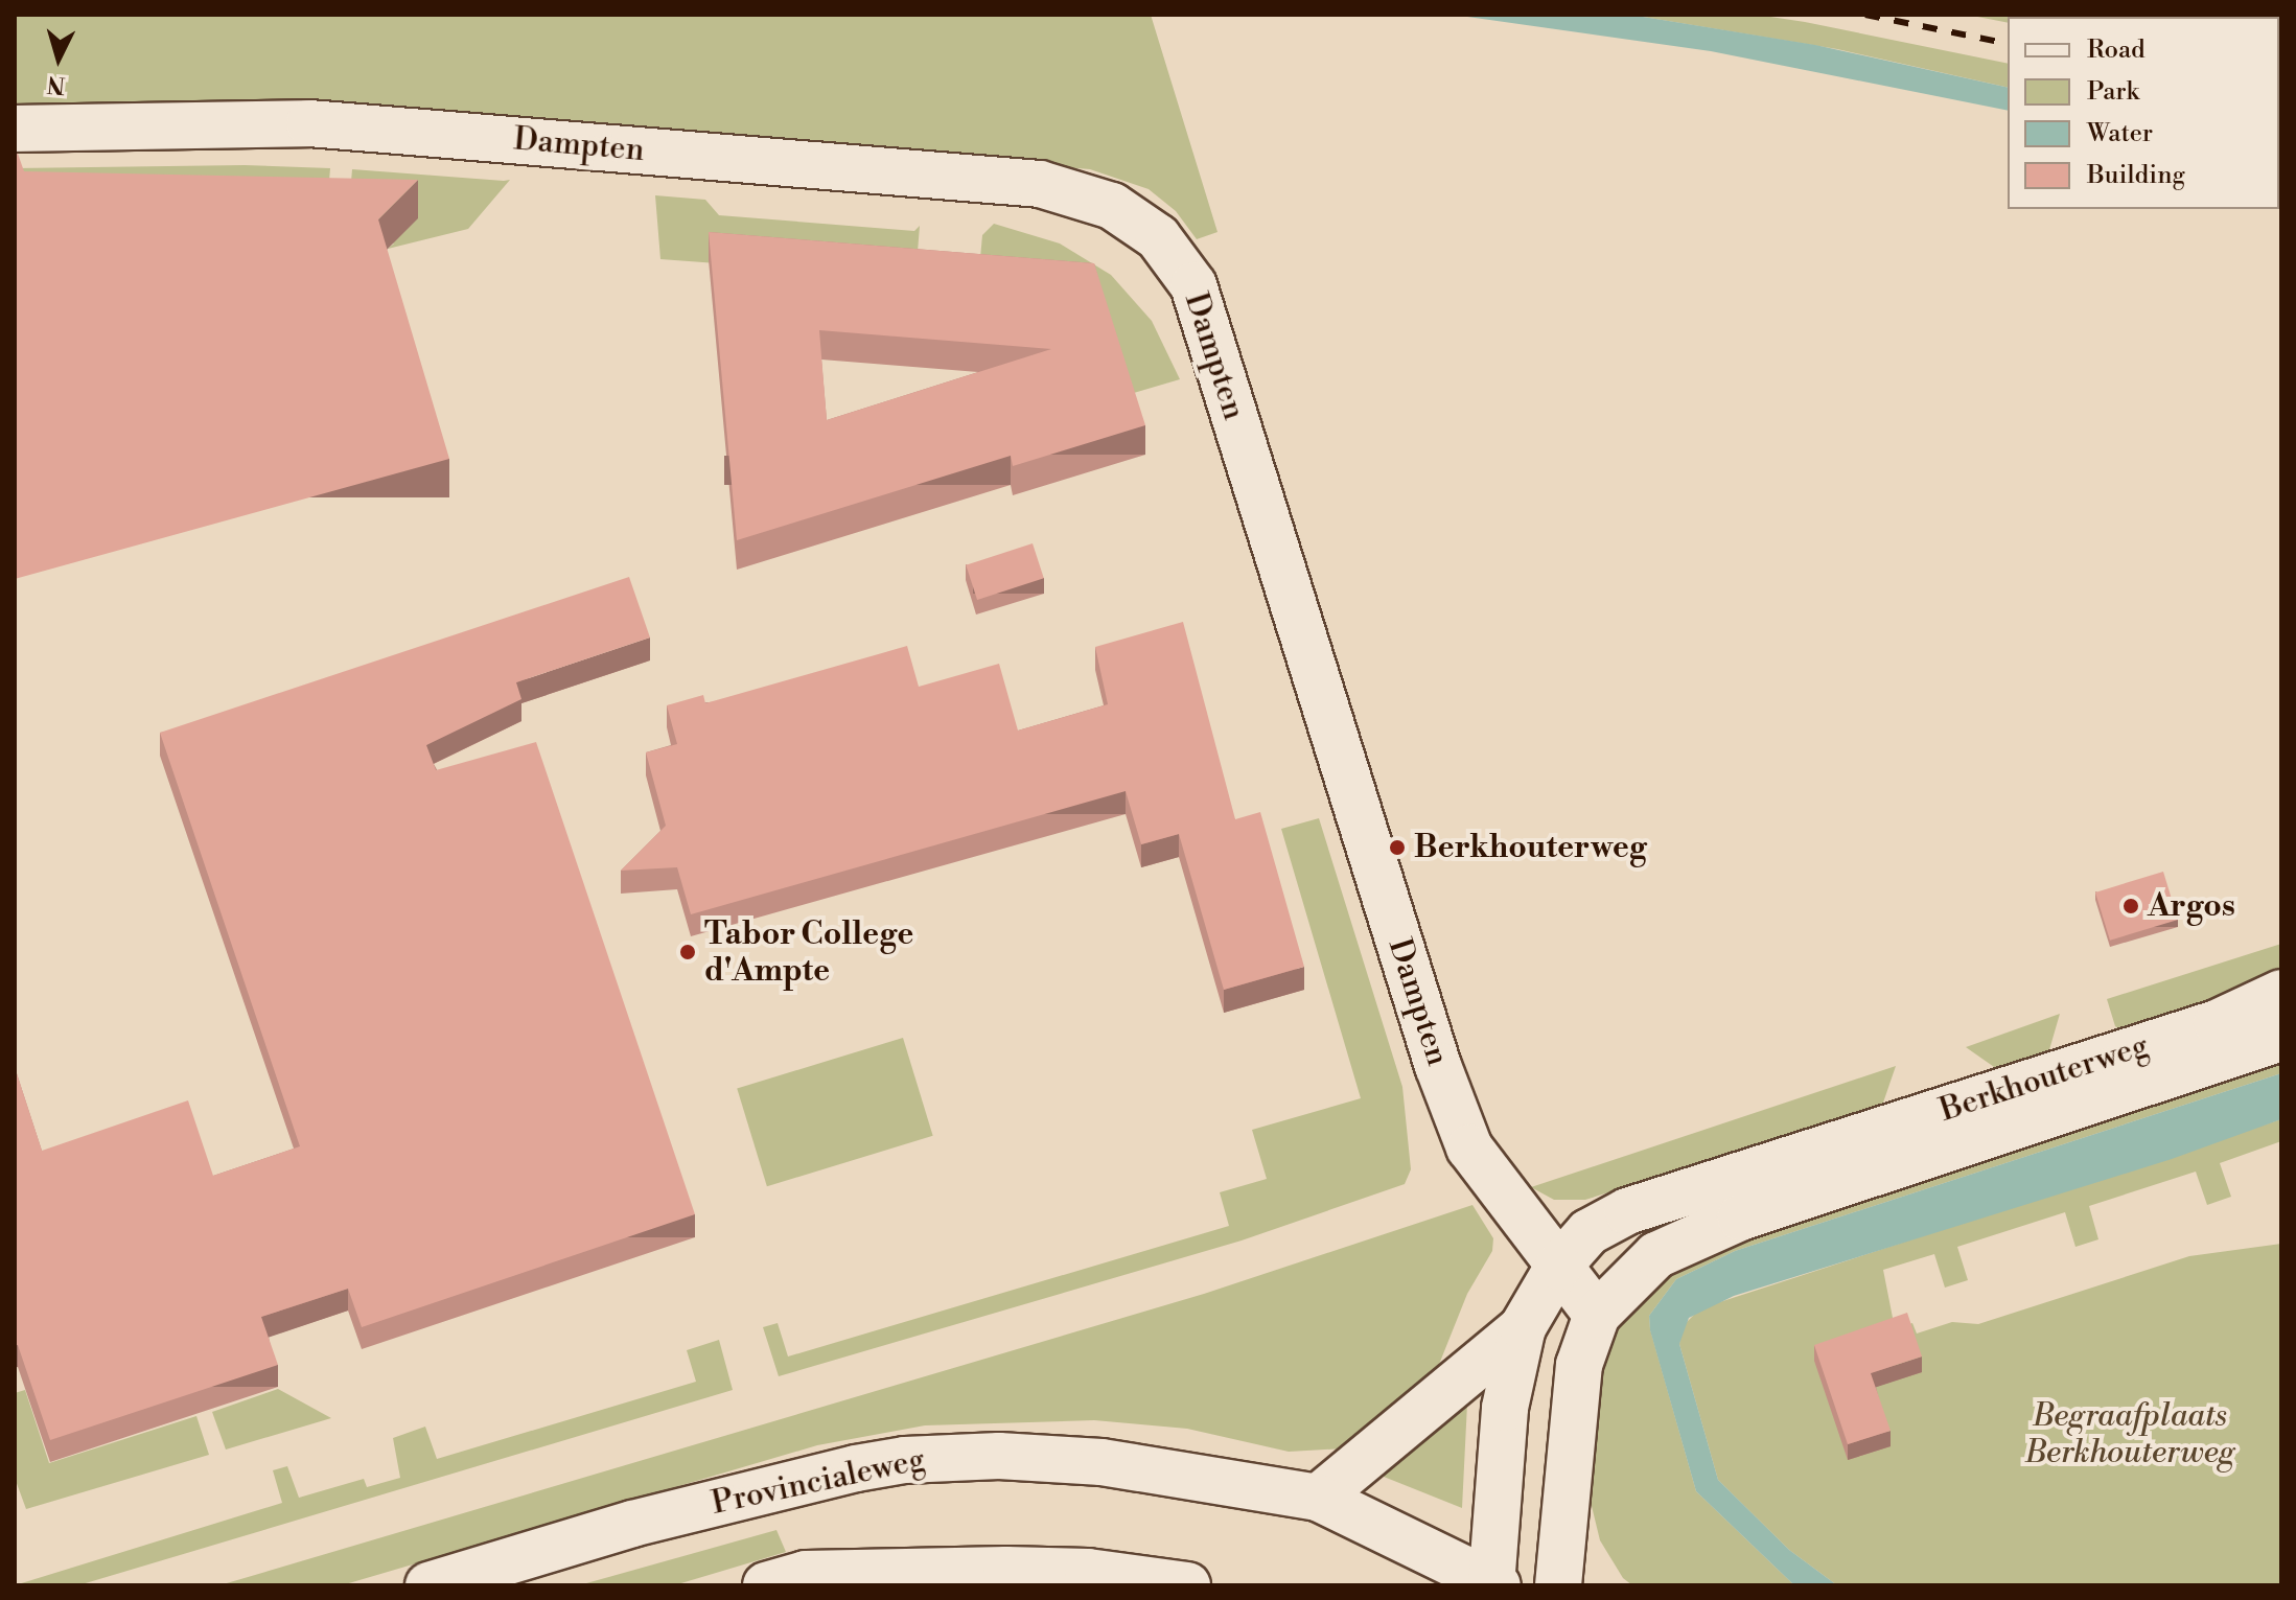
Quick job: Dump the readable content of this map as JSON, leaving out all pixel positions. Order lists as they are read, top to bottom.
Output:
{
  "streets": {
    "main road": ["Dampten", "Berkhouterweg", "Provincialeweg"]
  },
  "crossings": [
    ["Dampten", "Berkhouterweg"],
    ["Berkhouterweg", "Provincialeweg"]
  ],
  "parks": ["Begraafplaats Berkhouterweg"],
  "places": ["Berkhouterweg", "Argos", "Tabor College d'Ampte"],
  "legend": [
    "Road",
    "Park",
    "Water",
    "Building"
  ],
  "north": "bottom"
}
